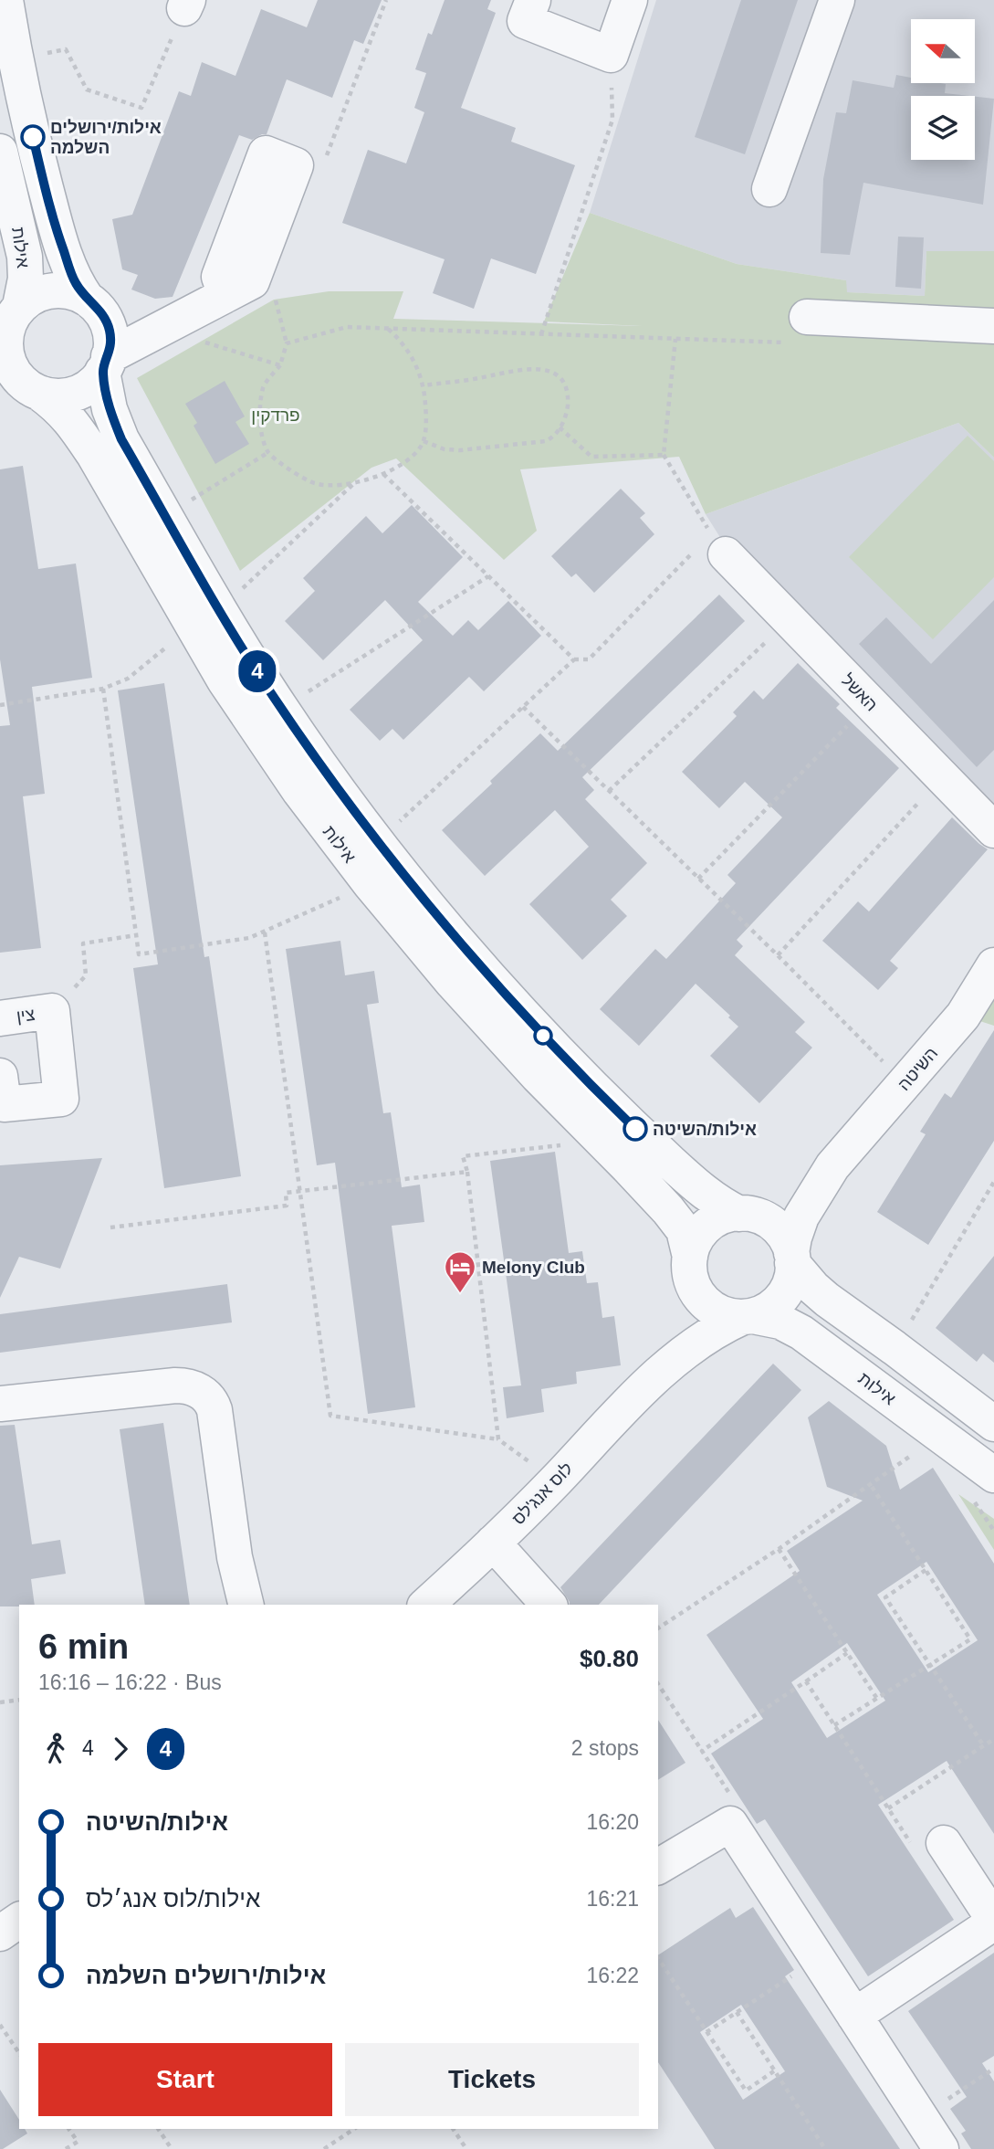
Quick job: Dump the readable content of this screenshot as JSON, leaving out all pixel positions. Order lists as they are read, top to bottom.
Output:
{
  "streets": {
    "street": [
      "אילות",
      "האשל",
      "צין",
      "השיטה",
      "לוס אנג'לס"
    ]
  },
  "crossings": [
    ["אילות", "השיטה"],
    ["אילות", "לוס אנג'לס"],
    ["השיטה", "לוס אנג'לס"]
  ],
  "parks": ["פרדקין"],
  "places": {
    "other": ["אילות/ירושלים השלמה", "אילות/השיטה"],
    "hotel": ["Melony Club"]
  },
  "lines": ["bus line 4"],
  "north": "left",
  "page": {
    "on_map": "4",
    "heading": ["6 min", "16:16 – 16:22 · Bus", "$0.80"],
    "legs": ["4", "4", "2 stops"],
    "list": [
      {
        "name": "אילות/השיטה",
        "value": "16:20"
      },
      {
        "name": "אילות/לוס אנג׳לס",
        "value": "16:21"
      },
      {
        "name": "אילות/ירושלים השלמה",
        "value": "16:22"
      }
    ],
    "buttons": ["Start", "Tickets"]
  }
}
